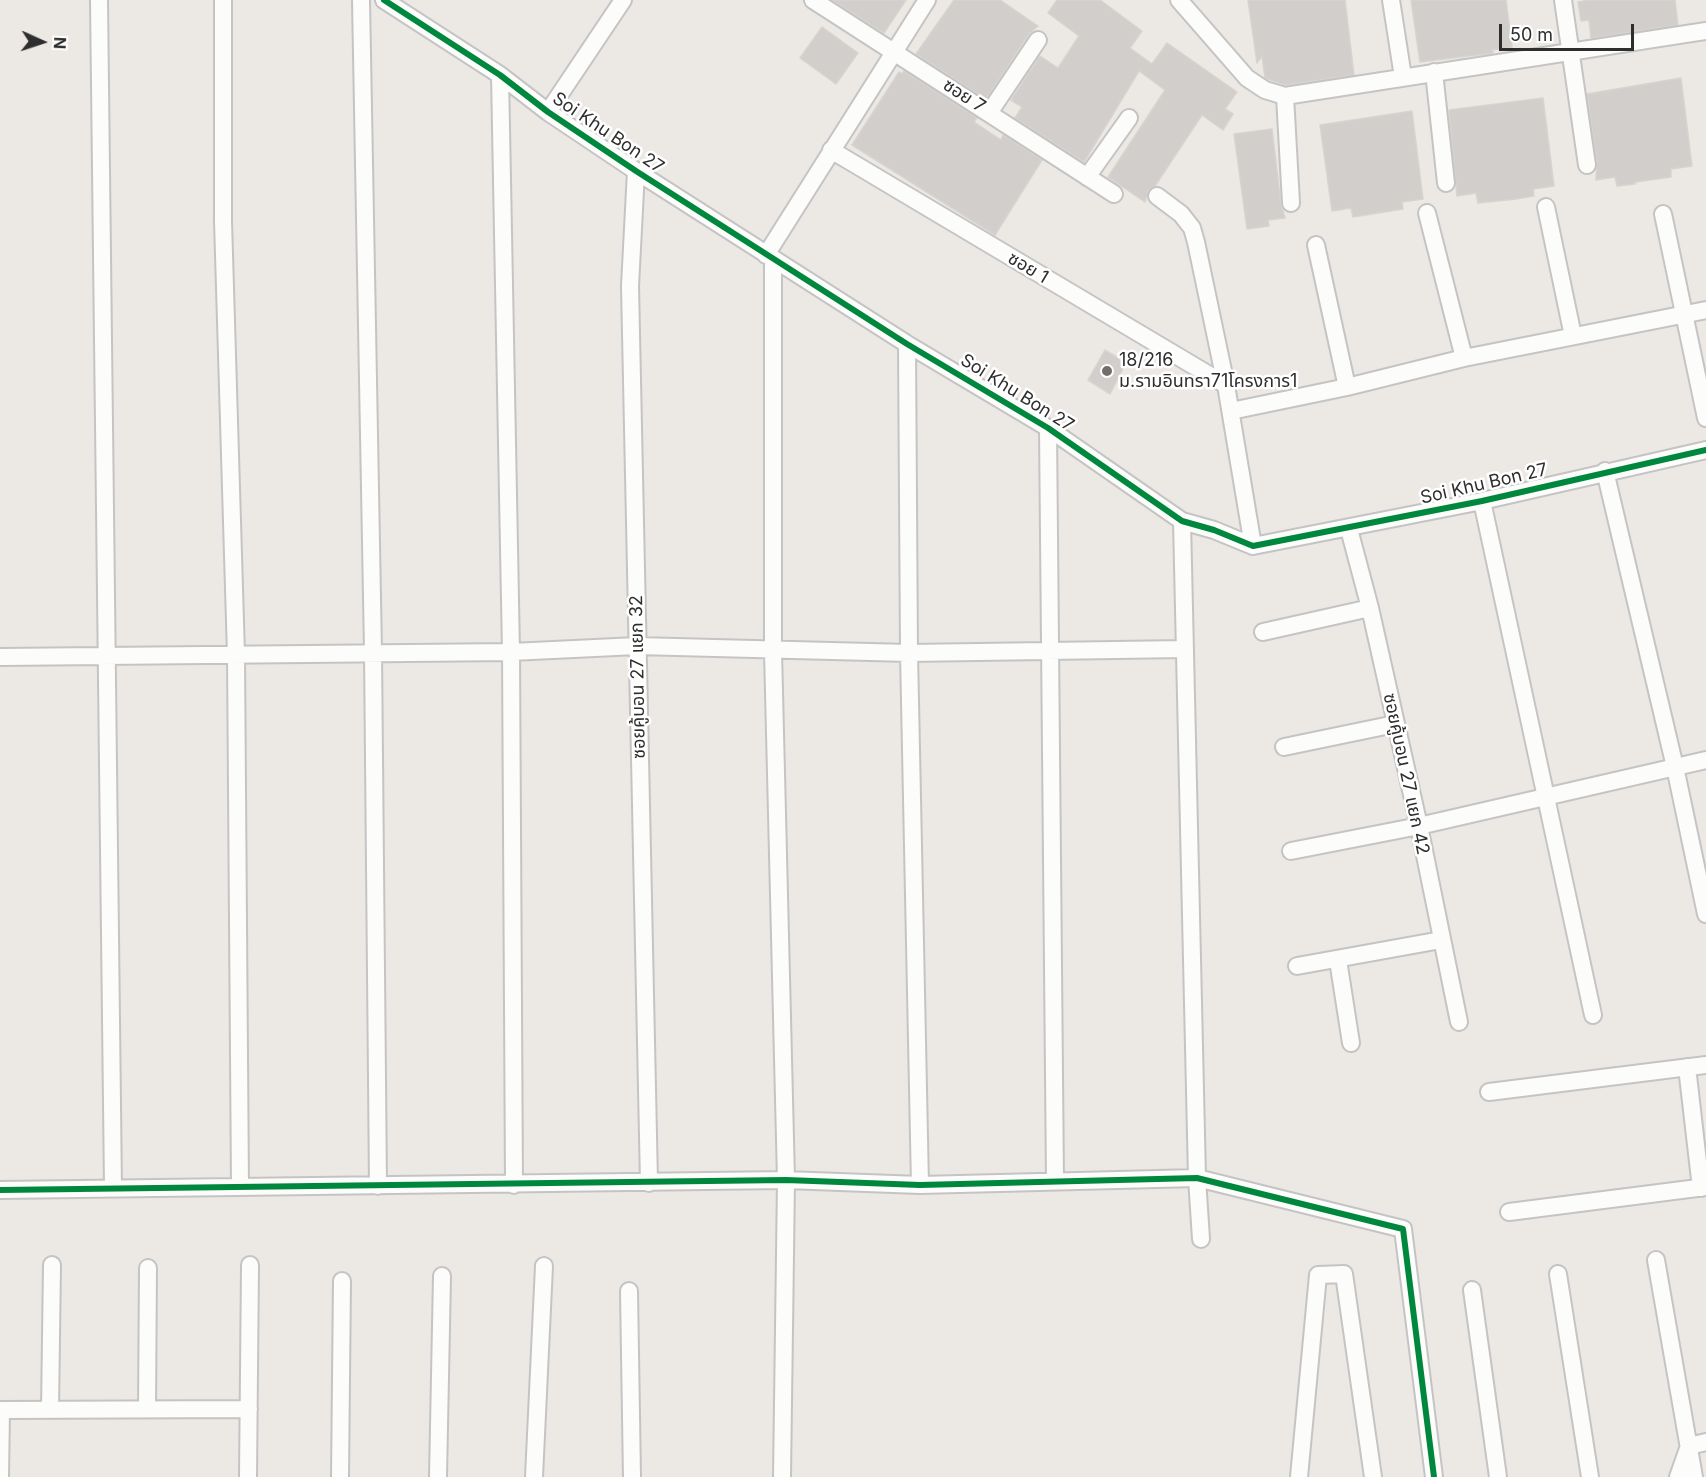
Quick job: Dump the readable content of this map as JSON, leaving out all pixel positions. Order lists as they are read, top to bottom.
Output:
{
  "streets": {
    "street": [
      "ซอย 7",
      "Soi Khu Bon 27",
      "ซอย 1",
      "ซอยคู้บอน 27 แยก 32",
      "ซอยคู้บอน 27 แยก 42"
    ]
  },
  "crossings": [
    ["Soi Khu Bon 27", "ซอยคู้บอน 27 แยก 32"],
    ["Soi Khu Bon 27", "ซอยคู้บอน 27 แยก 42"]
  ],
  "places": ["18/216 ม.รามอินทรา71โครงการ1"],
  "scale_bar": "50 m",
  "north": "right"
}
